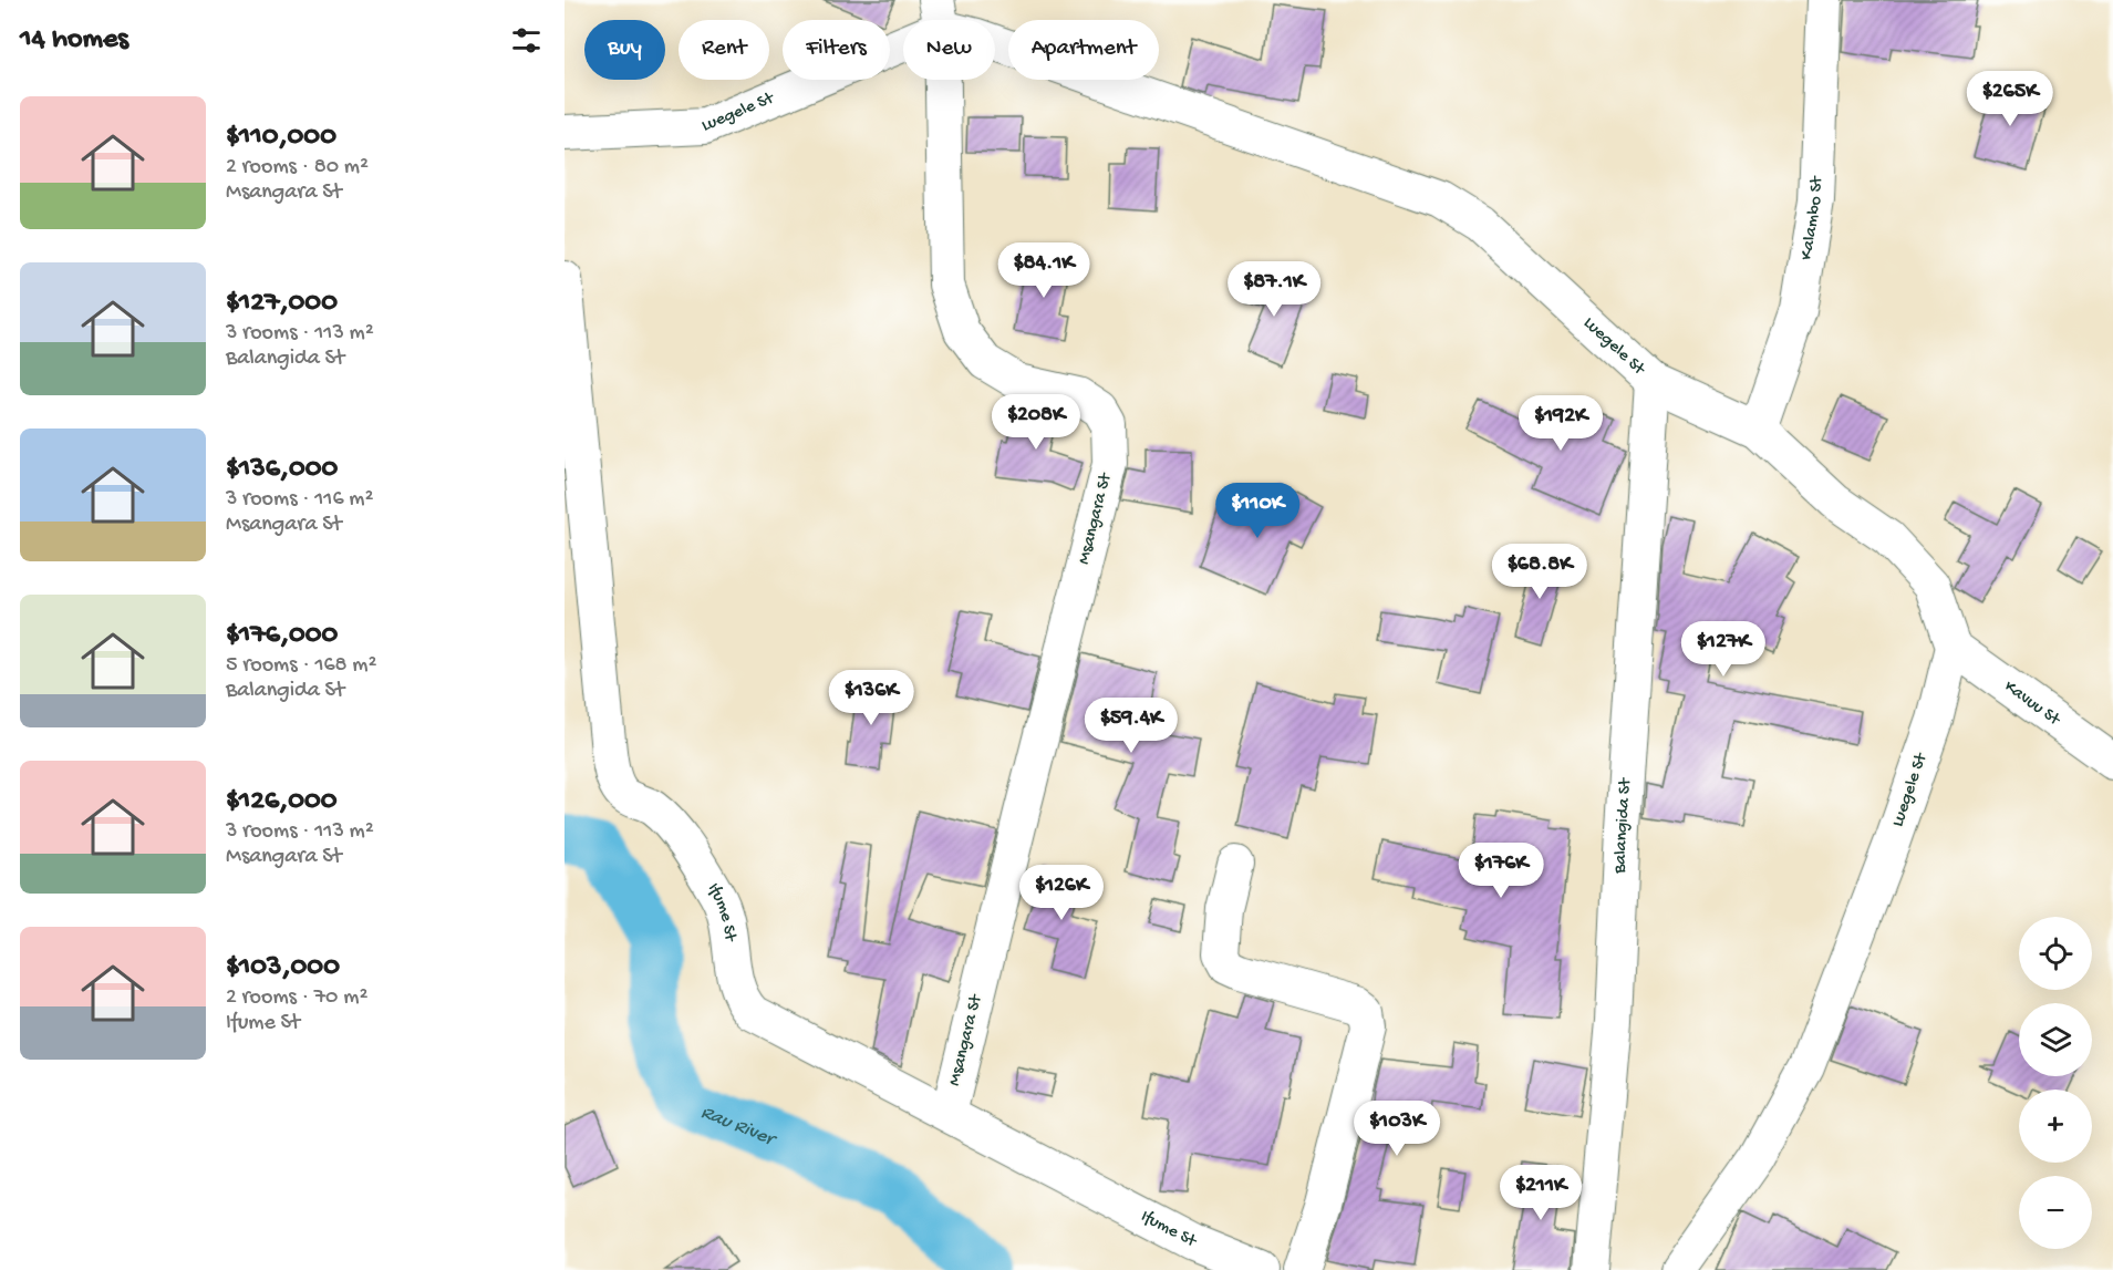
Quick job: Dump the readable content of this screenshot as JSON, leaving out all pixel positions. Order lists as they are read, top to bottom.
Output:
{
  "streets": {
    "street": [
      "Luegele St",
      "Kalambo St",
      "Msangara St",
      "Kavuu St",
      "Balangida St",
      "Ifume St"
    ]
  },
  "crossings": [
    ["Luegele St", "Kalambo St"],
    ["Luegele St", "Msangara St"],
    ["Luegele St", "Kavuu St"],
    ["Luegele St", "Balangida St"],
    ["Msangara St", "Ifume St"]
  ],
  "water": ["Rau River"],
  "page": {
    "heading": "14 homes",
    "chip": [
      "Buy",
      "Rent",
      "Filters",
      "New",
      "Apartment"
    ],
    "price": [
      "$265K",
      "$84.1K",
      "$87.1K",
      "$208K",
      "$192K",
      "$110K",
      "$68.8K",
      "$127K",
      "$136K",
      "$59.4K",
      "$176K",
      "$126K",
      "$103K",
      "$211K"
    ],
    "list": [
      {
        "name": "$110,000",
        "note": "2 rooms · 80 m² · Msangara St"
      },
      {
        "name": "$127,000",
        "note": "3 rooms · 113 m² · Balangida St"
      },
      {
        "name": "$136,000",
        "note": "3 rooms · 116 m² · Msangara St"
      },
      {
        "name": "$176,000",
        "note": "5 rooms · 168 m² · Balangida St"
      },
      {
        "name": "$126,000",
        "note": "3 rooms · 113 m² · Msangara St"
      },
      {
        "name": "$103,000",
        "note": "2 rooms · 70 m² · Ifume St"
      }
    ],
    "map_buttons": ["+", "−"]
  }
}
